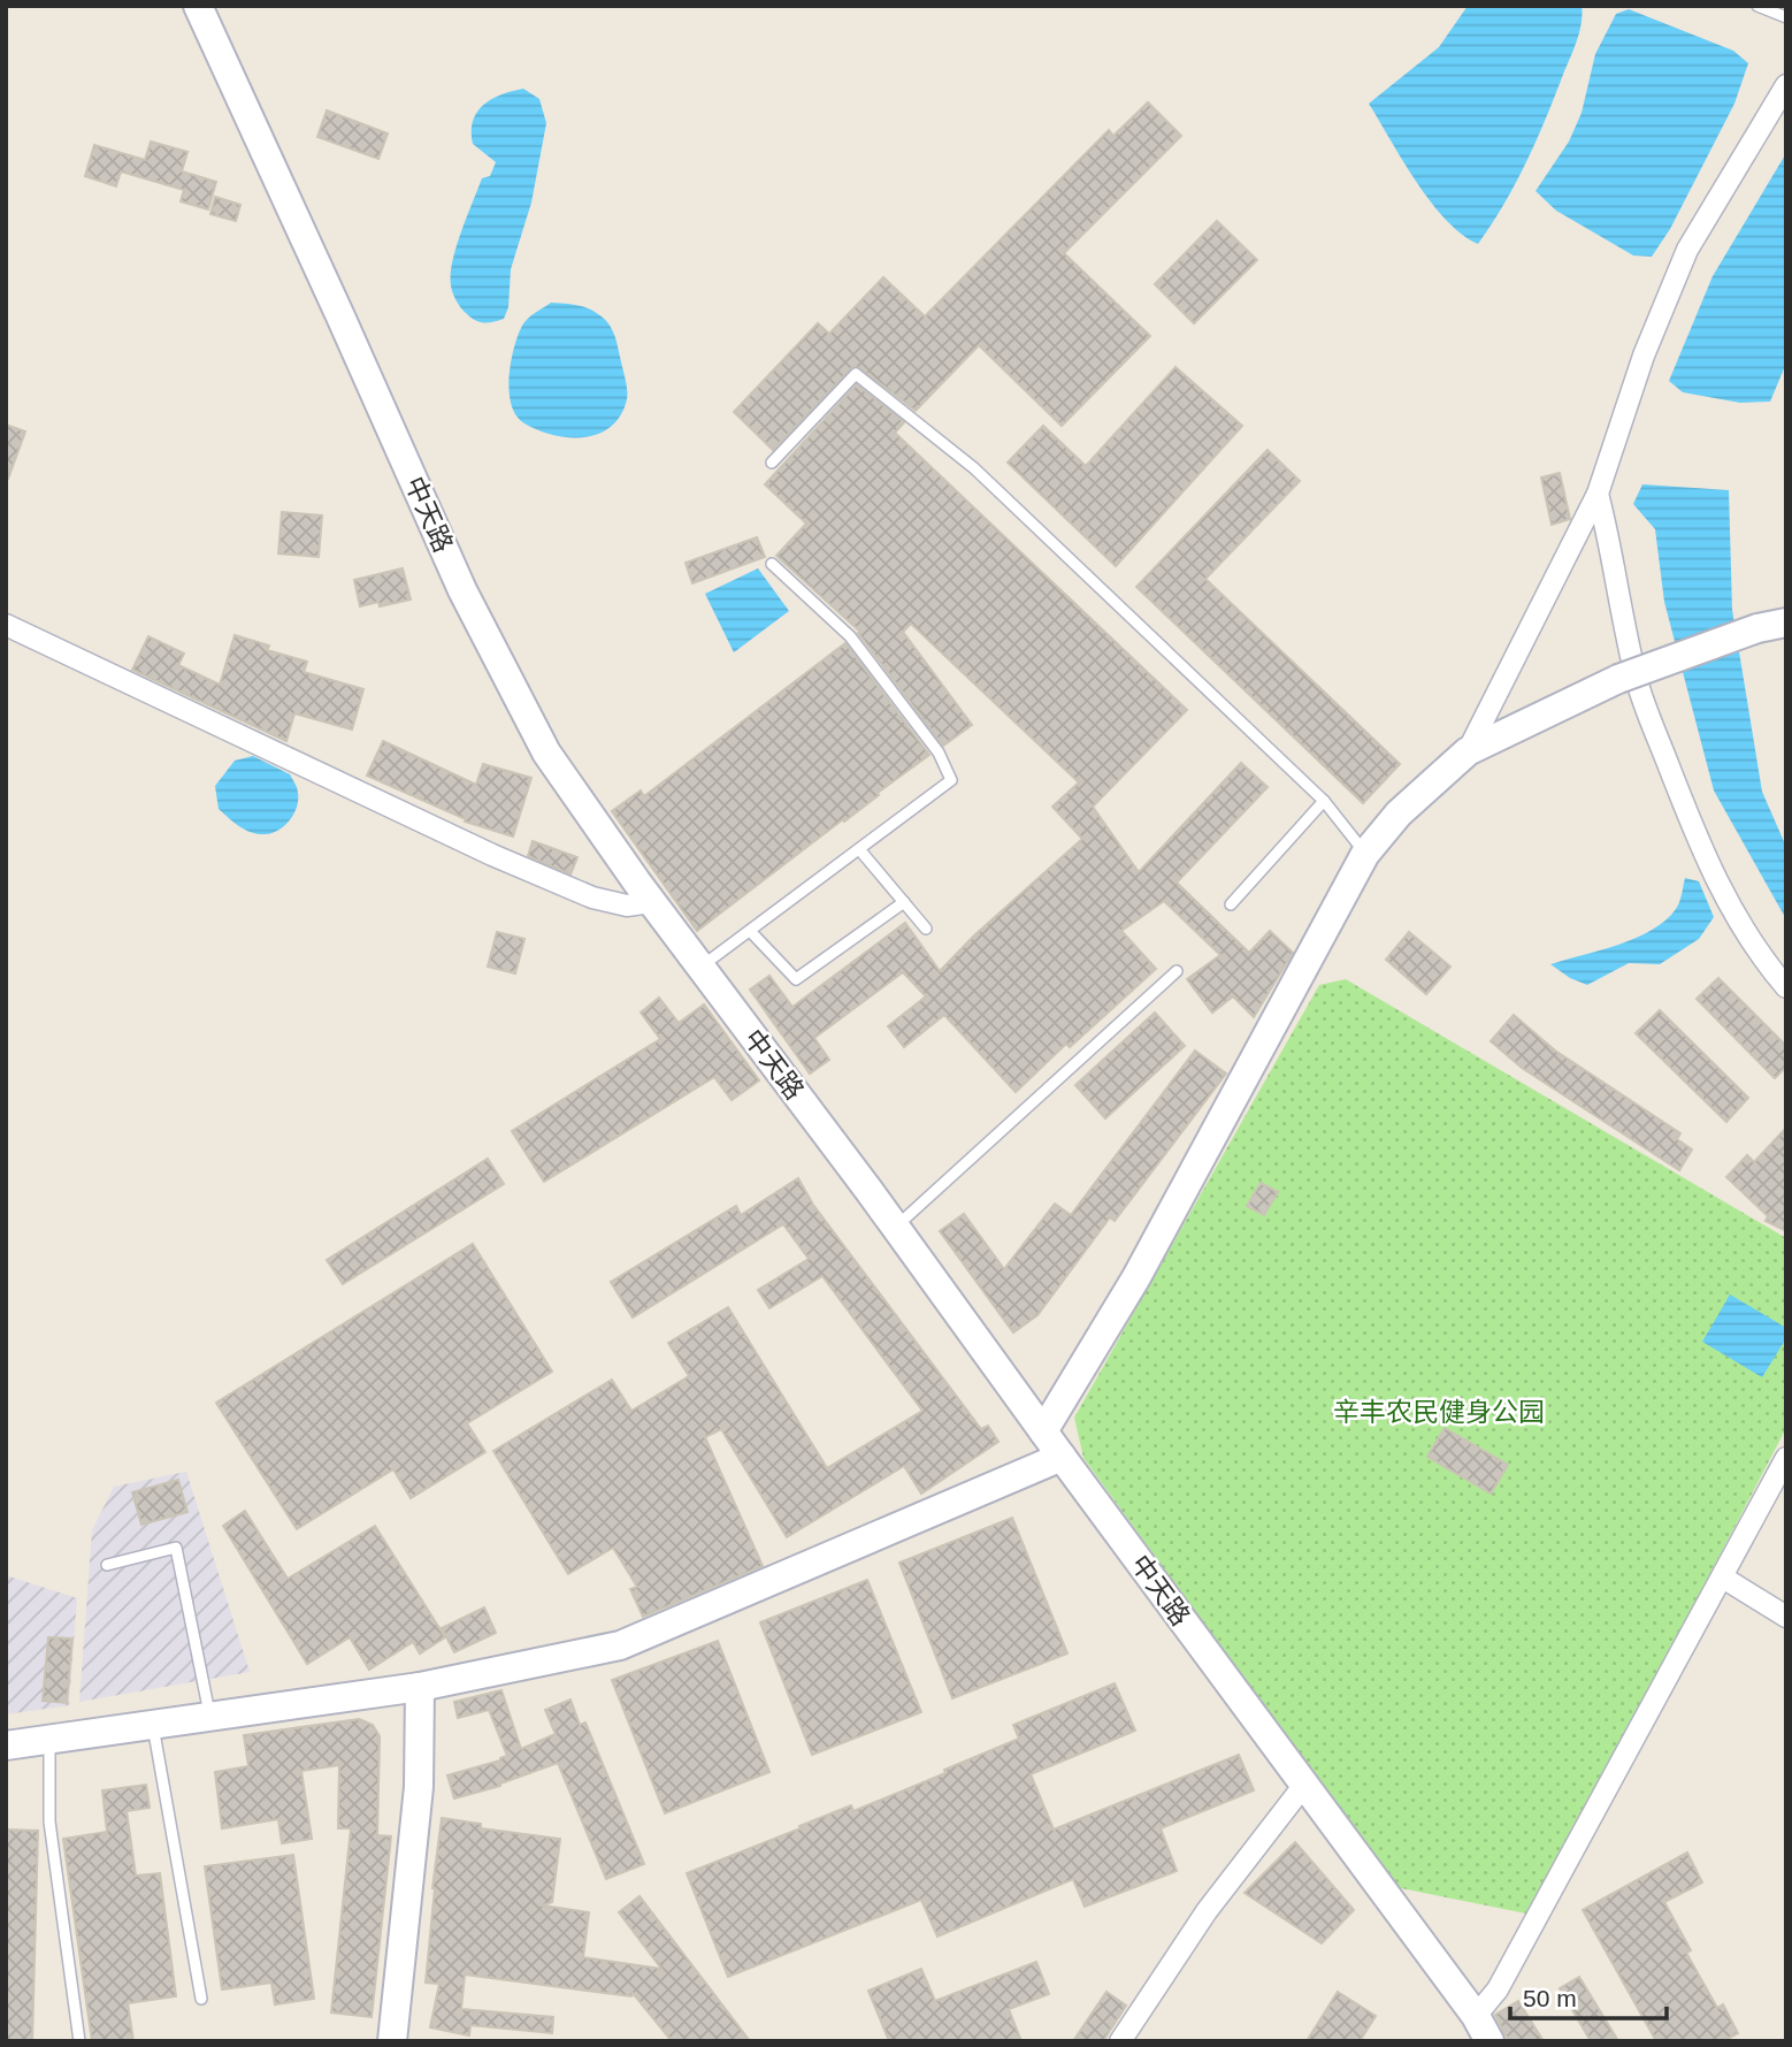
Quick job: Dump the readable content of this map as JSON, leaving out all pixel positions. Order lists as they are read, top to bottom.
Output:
{
  "streets": {
    "main road": ["中天路"]
  },
  "parks": ["辛丰农民健身公园"],
  "scale_bar": "50 m"
}
